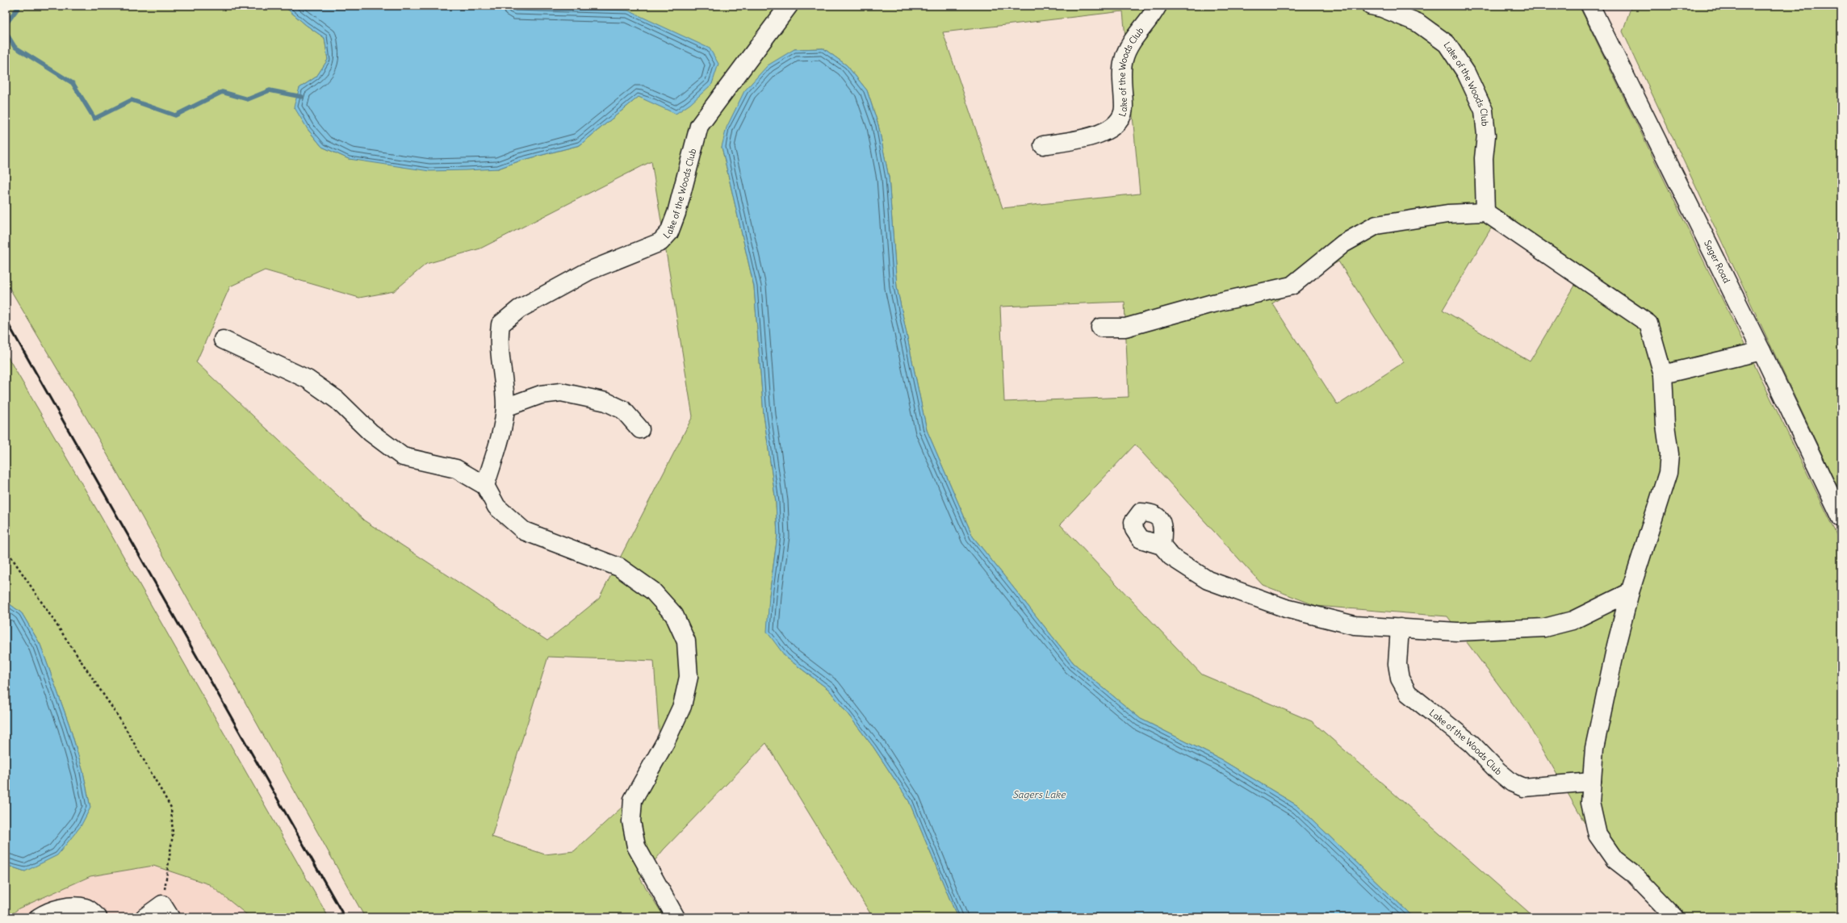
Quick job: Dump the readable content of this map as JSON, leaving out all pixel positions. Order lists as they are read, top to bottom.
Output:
{
  "streets": {
    "street": ["Lake of the Woods Club", "Sager Road"]
  },
  "water": ["Sagers Lake"]
}
